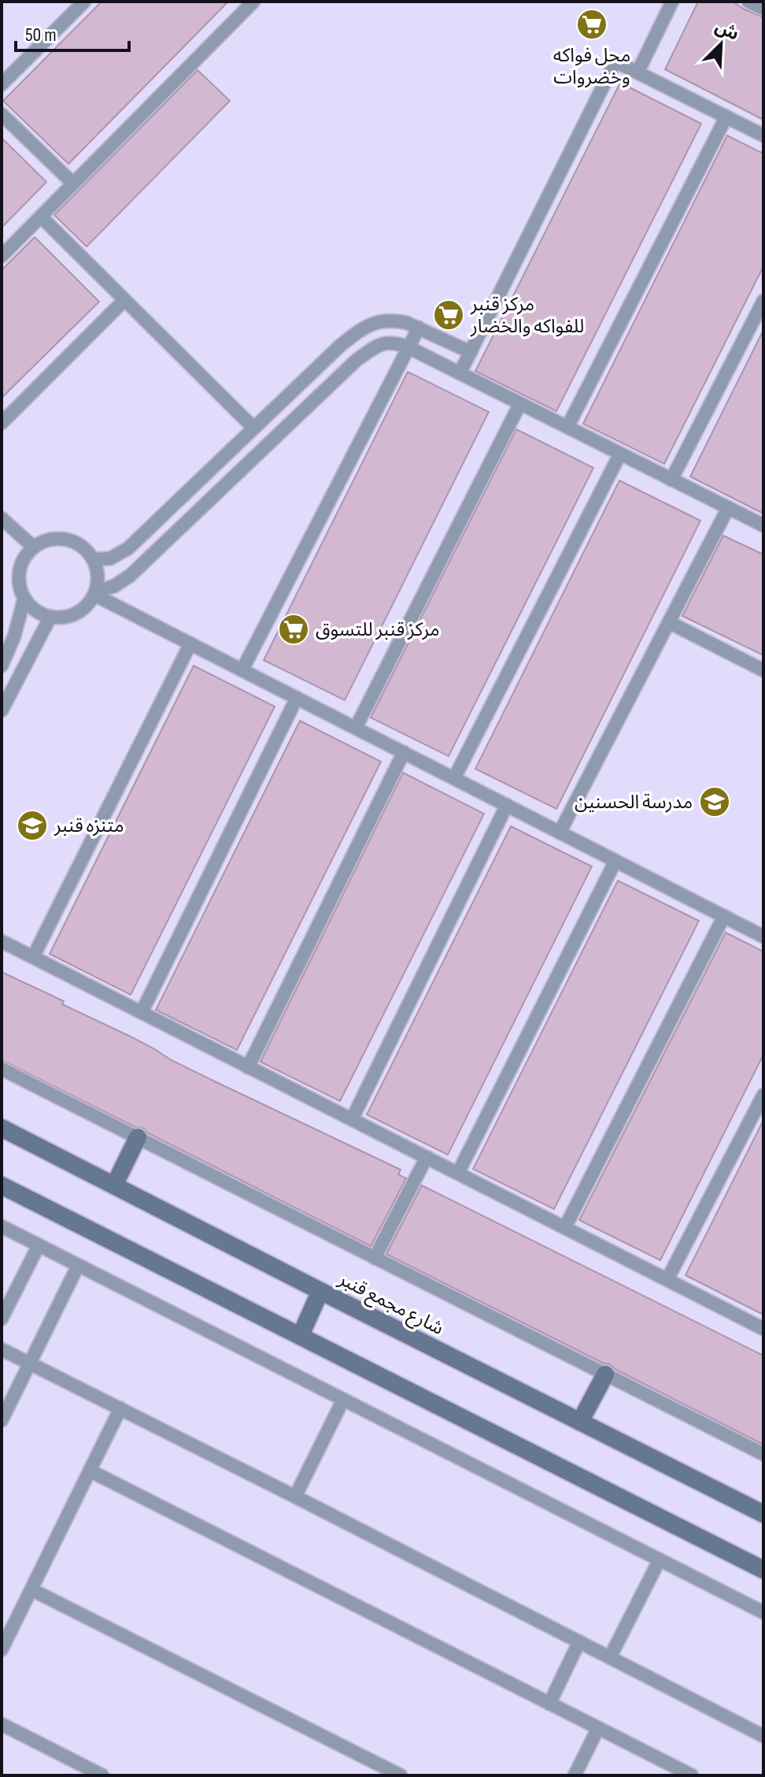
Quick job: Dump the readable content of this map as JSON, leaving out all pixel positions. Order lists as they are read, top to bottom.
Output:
{
  "streets": {
    "main road": ["شارع مجمع قنبر"]
  },
  "places": {
    "supermarket": ["محل فواكه وخضروات", "مركز قنبر للفواكه والخضار", "مركز قنبر للتسوق"],
    "school or university": ["مدرسة الحسنين", "متنزه قنبر"]
  },
  "scale_bar": "50 m",
  "north": "top right"
}
